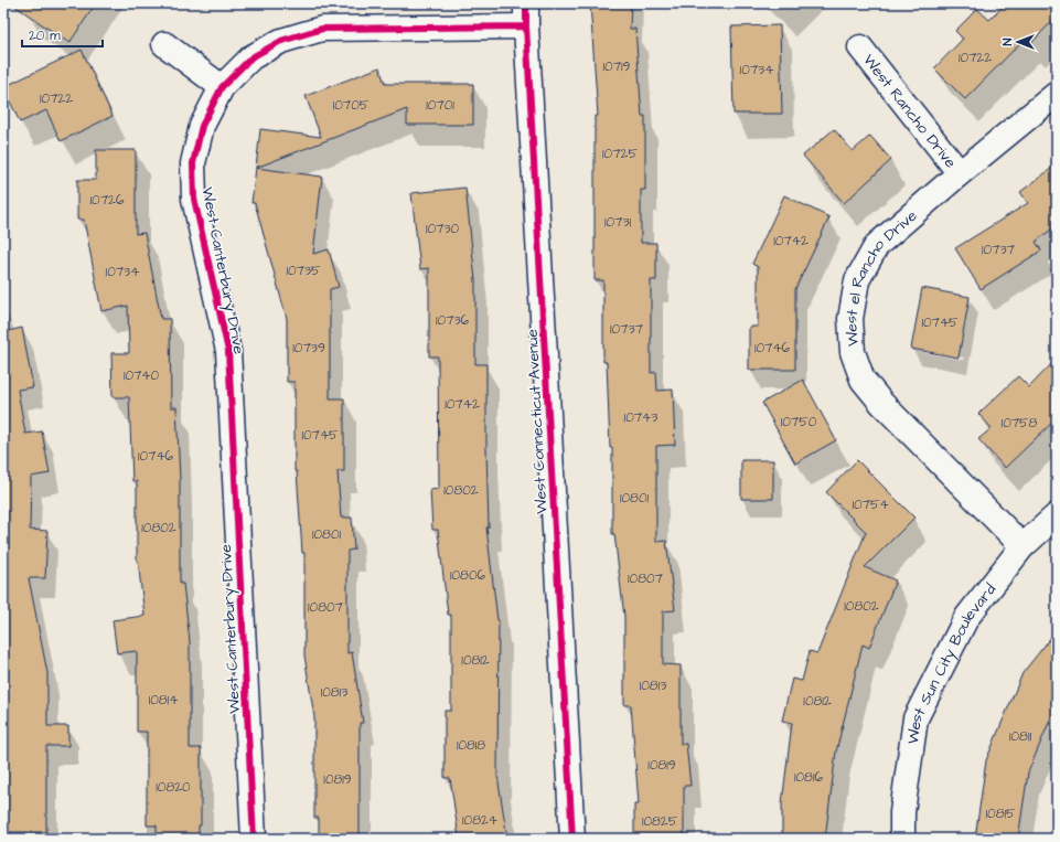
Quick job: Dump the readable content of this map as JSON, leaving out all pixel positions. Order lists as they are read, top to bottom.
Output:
{
  "streets": {
    "street": [
      "West Rancho Drive",
      "West Canterbury Drive",
      "West el Rancho Drive",
      "West Connecticut Avenue",
      "West Sun City Boulevard"
    ]
  },
  "crossings": [
    ["West Rancho Drive", "West el Rancho Drive"],
    ["West Canterbury Drive", "West Connecticut Avenue"],
    ["West el Rancho Drive", "West Sun City Boulevard"]
  ],
  "house_numbers": [
    "10722",
    "10719",
    "10734",
    "10722",
    "10705",
    "10701",
    "10725",
    "10726",
    "10731",
    "10730",
    "10742",
    "10737",
    "10735",
    "10734",
    "10736",
    "10745",
    "10737",
    "10739",
    "10746",
    "10740",
    "10742",
    "10743",
    "10750",
    "10758",
    "10745",
    "10746",
    "10802",
    "10801",
    "10754",
    "10802",
    "10801",
    "10806",
    "10807",
    "10802",
    "10807",
    "10812",
    "10813",
    "10813",
    "10814",
    "10812",
    "10811",
    "10818",
    "10819",
    "10816",
    "10819",
    "10820",
    "10815",
    "10824",
    "10825"
  ],
  "scale_bar": "20 m",
  "north": "left"
}
